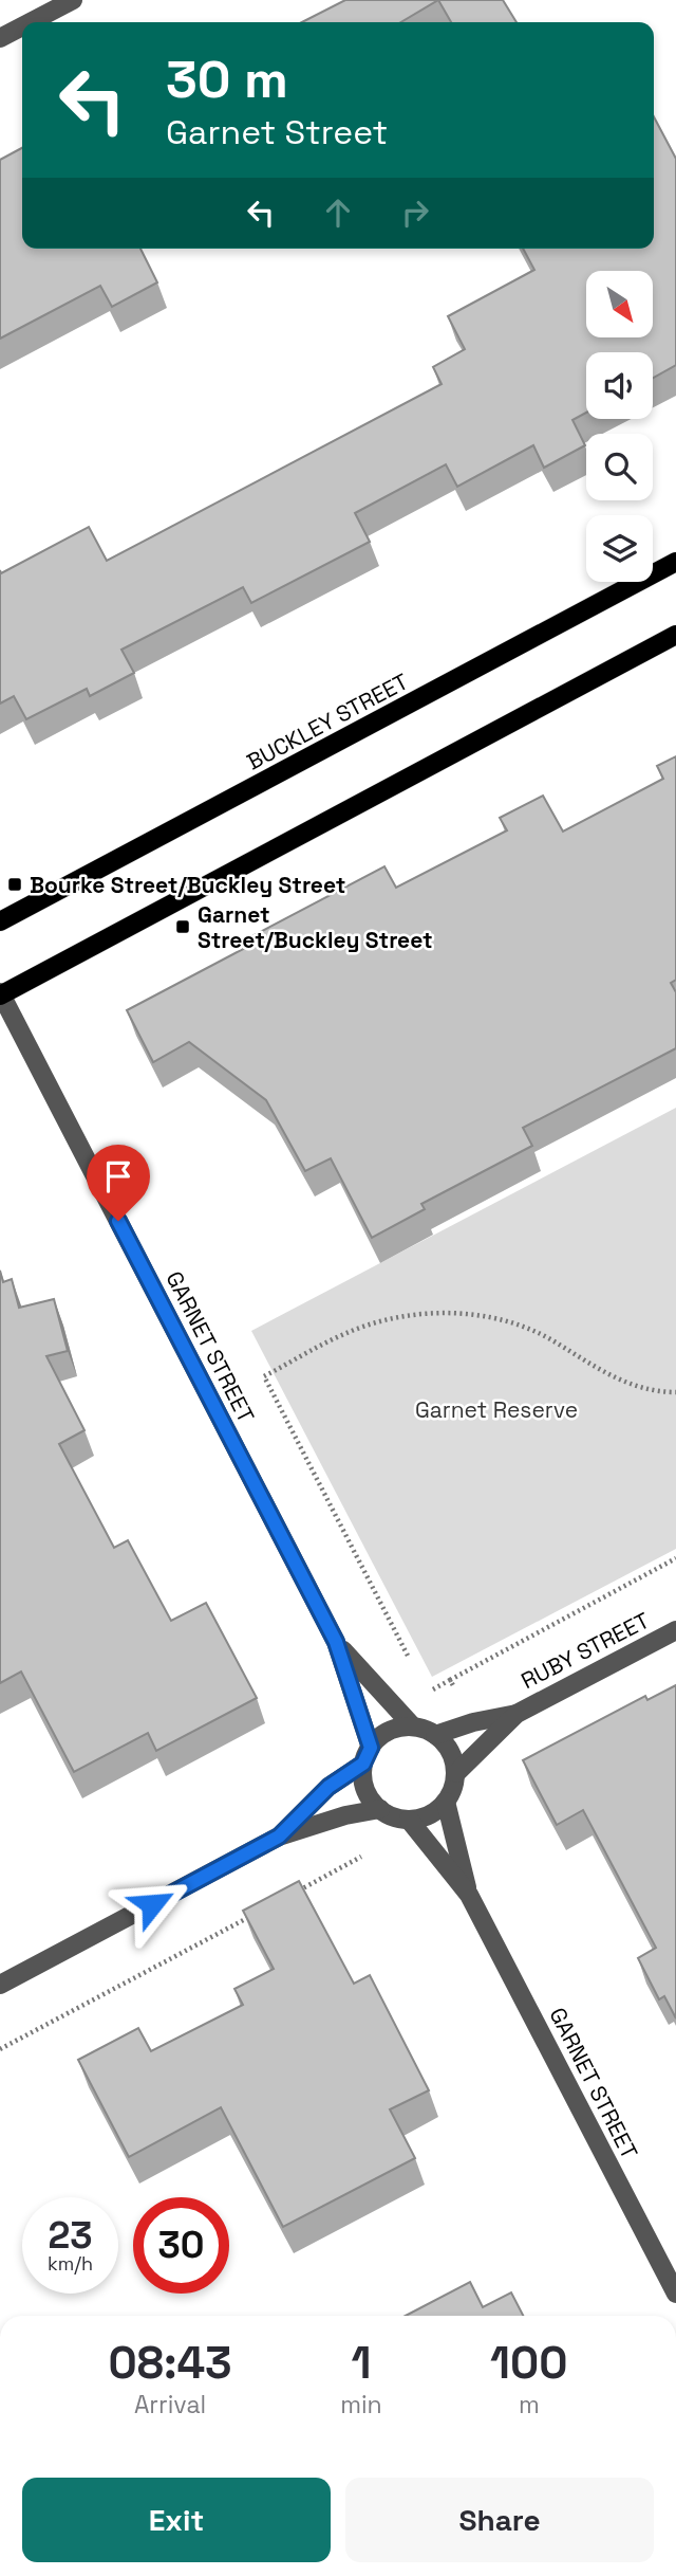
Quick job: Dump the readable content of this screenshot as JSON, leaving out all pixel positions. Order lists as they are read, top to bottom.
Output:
{
  "streets": {
    "main road": ["BUCKLEY STREET"],
    "street": ["GARNET STREET", "RUBY STREET"]
  },
  "crossings": [
    ["GARNET STREET", "RUBY STREET"]
  ],
  "parks": ["Garnet Reserve"],
  "places": {
    "transit": ["Bourke Street/Buckley Street", "Garnet Street/Buckley Street"]
  },
  "north": "bottom right",
  "page": {
    "turn": ["30 m", "Garnet Street"],
    "speed": "23 km/h",
    "limit": "30",
    "eta": [
      "08:43",
      "Arrival",
      "1",
      "min",
      "100",
      "m"
    ],
    "buttons": ["Exit", "Share"]
  }
}
